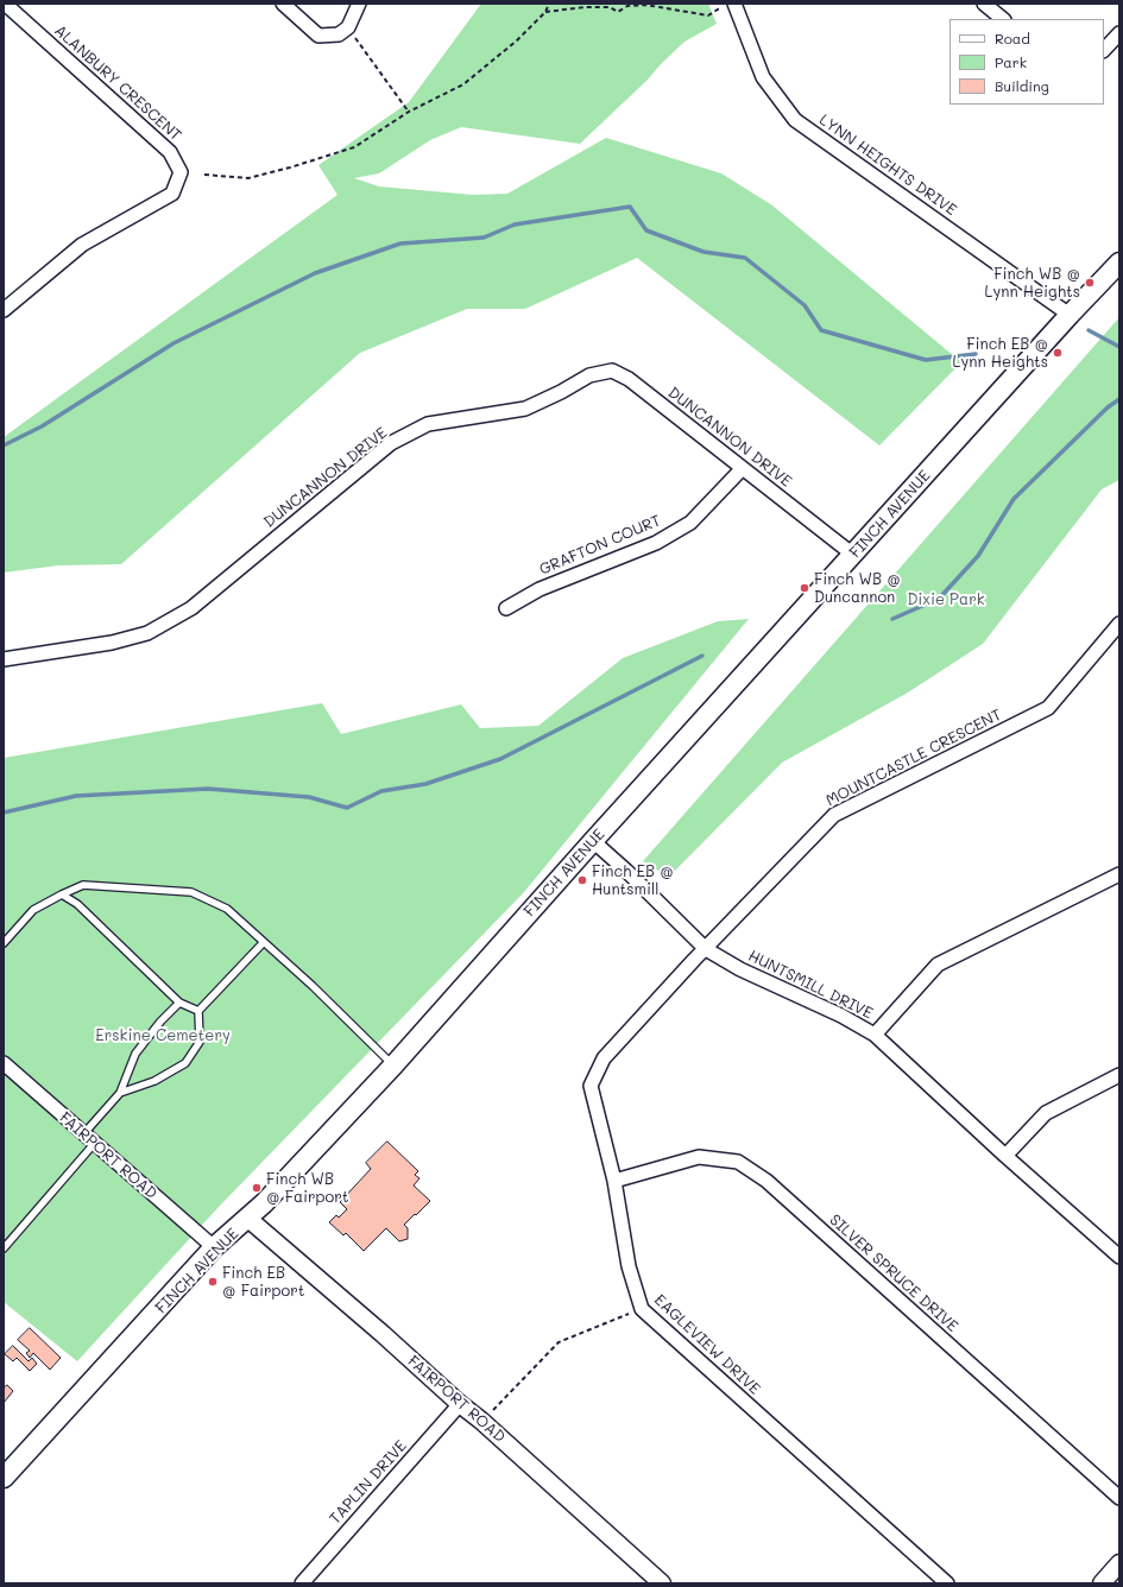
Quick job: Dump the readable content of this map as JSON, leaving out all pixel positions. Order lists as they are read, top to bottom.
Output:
{
  "streets": {
    "main road": ["FINCH AVENUE"],
    "street": [
      "ALANBURY CRESCENT",
      "LYNN HEIGHTS DRIVE",
      "DUNCANNON DRIVE",
      "GRAFTON COURT",
      "MOUNTCASTLE CRESCENT",
      "HUNTSMILL DRIVE",
      "FAIRPORT ROAD",
      "SILVER SPRUCE DRIVE",
      "EAGLEVIEW DRIVE",
      "TAPLIN DRIVE"
    ]
  },
  "crossings": [
    ["LYNN HEIGHTS DRIVE", "FINCH AVENUE"],
    ["DUNCANNON DRIVE", "FINCH AVENUE"],
    ["DUNCANNON DRIVE", "GRAFTON COURT"],
    ["FINCH AVENUE", "HUNTSMILL DRIVE"],
    ["FINCH AVENUE", "FAIRPORT ROAD"],
    ["MOUNTCASTLE CRESCENT", "HUNTSMILL DRIVE"],
    ["MOUNTCASTLE CRESCENT", "EAGLEVIEW DRIVE"],
    ["HUNTSMILL DRIVE", "EAGLEVIEW DRIVE"],
    ["FAIRPORT ROAD", "TAPLIN DRIVE"],
    ["SILVER SPRUCE DRIVE", "EAGLEVIEW DRIVE"]
  ],
  "parks": ["Dixie Park", "Erskine Cemetery"],
  "places": [
    "Finch WB @ Lynn Heights",
    "Finch EB @ Lynn Heights",
    "Finch WB @ Duncannon",
    "Finch EB @ Huntsmill",
    "Finch WB @ Fairport",
    "Finch EB @ Fairport"
  ],
  "legend": ["Road", "Park", "Building"]
}
